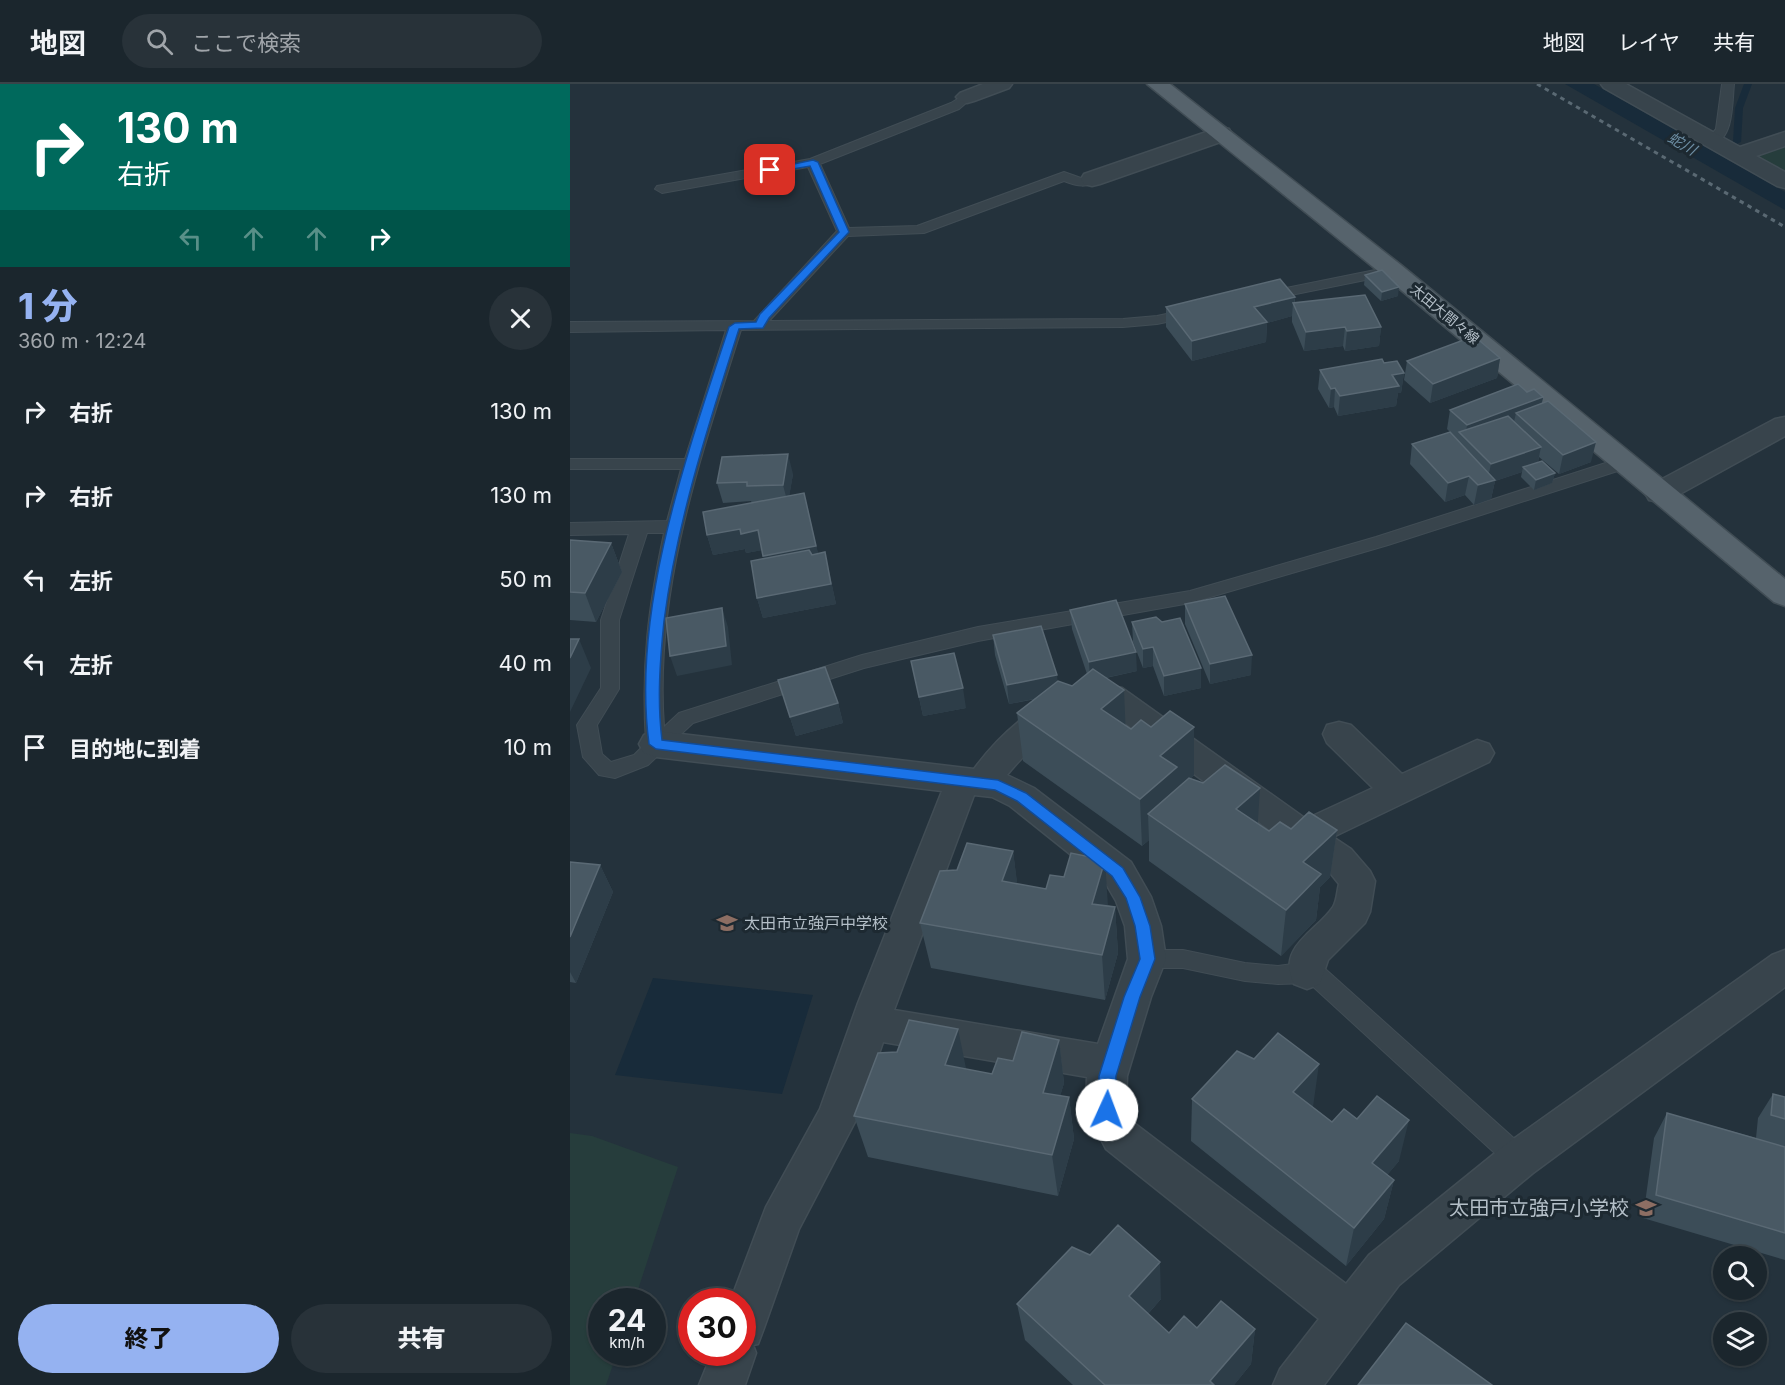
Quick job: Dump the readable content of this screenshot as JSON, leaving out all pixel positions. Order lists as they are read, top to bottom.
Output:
{
  "streets": {
    "main road": ["太田大間々線"]
  },
  "water": ["蛇川"],
  "places": {
    "school or university": ["太田市立強戸中学校", "太田市立強戸小学校"]
  },
  "page": {
    "header": "地図",
    "search": "ここで検索",
    "nav": ["地図", "レイヤ", "共有"],
    "turn": ["130 m", "右折"],
    "heading": ["1 分", "360 m · 12:24"],
    "list": [
      {
        "name": "右折",
        "value": "130 m"
      },
      {
        "name": "右折",
        "value": "130 m"
      },
      {
        "name": "左折",
        "value": "50 m"
      },
      {
        "name": "左折",
        "value": "40 m"
      },
      {
        "name": "目的地に到着",
        "value": "10 m"
      }
    ],
    "speed": "24 km/h",
    "limit": "30",
    "buttons": ["終了", "共有"]
  }
}
